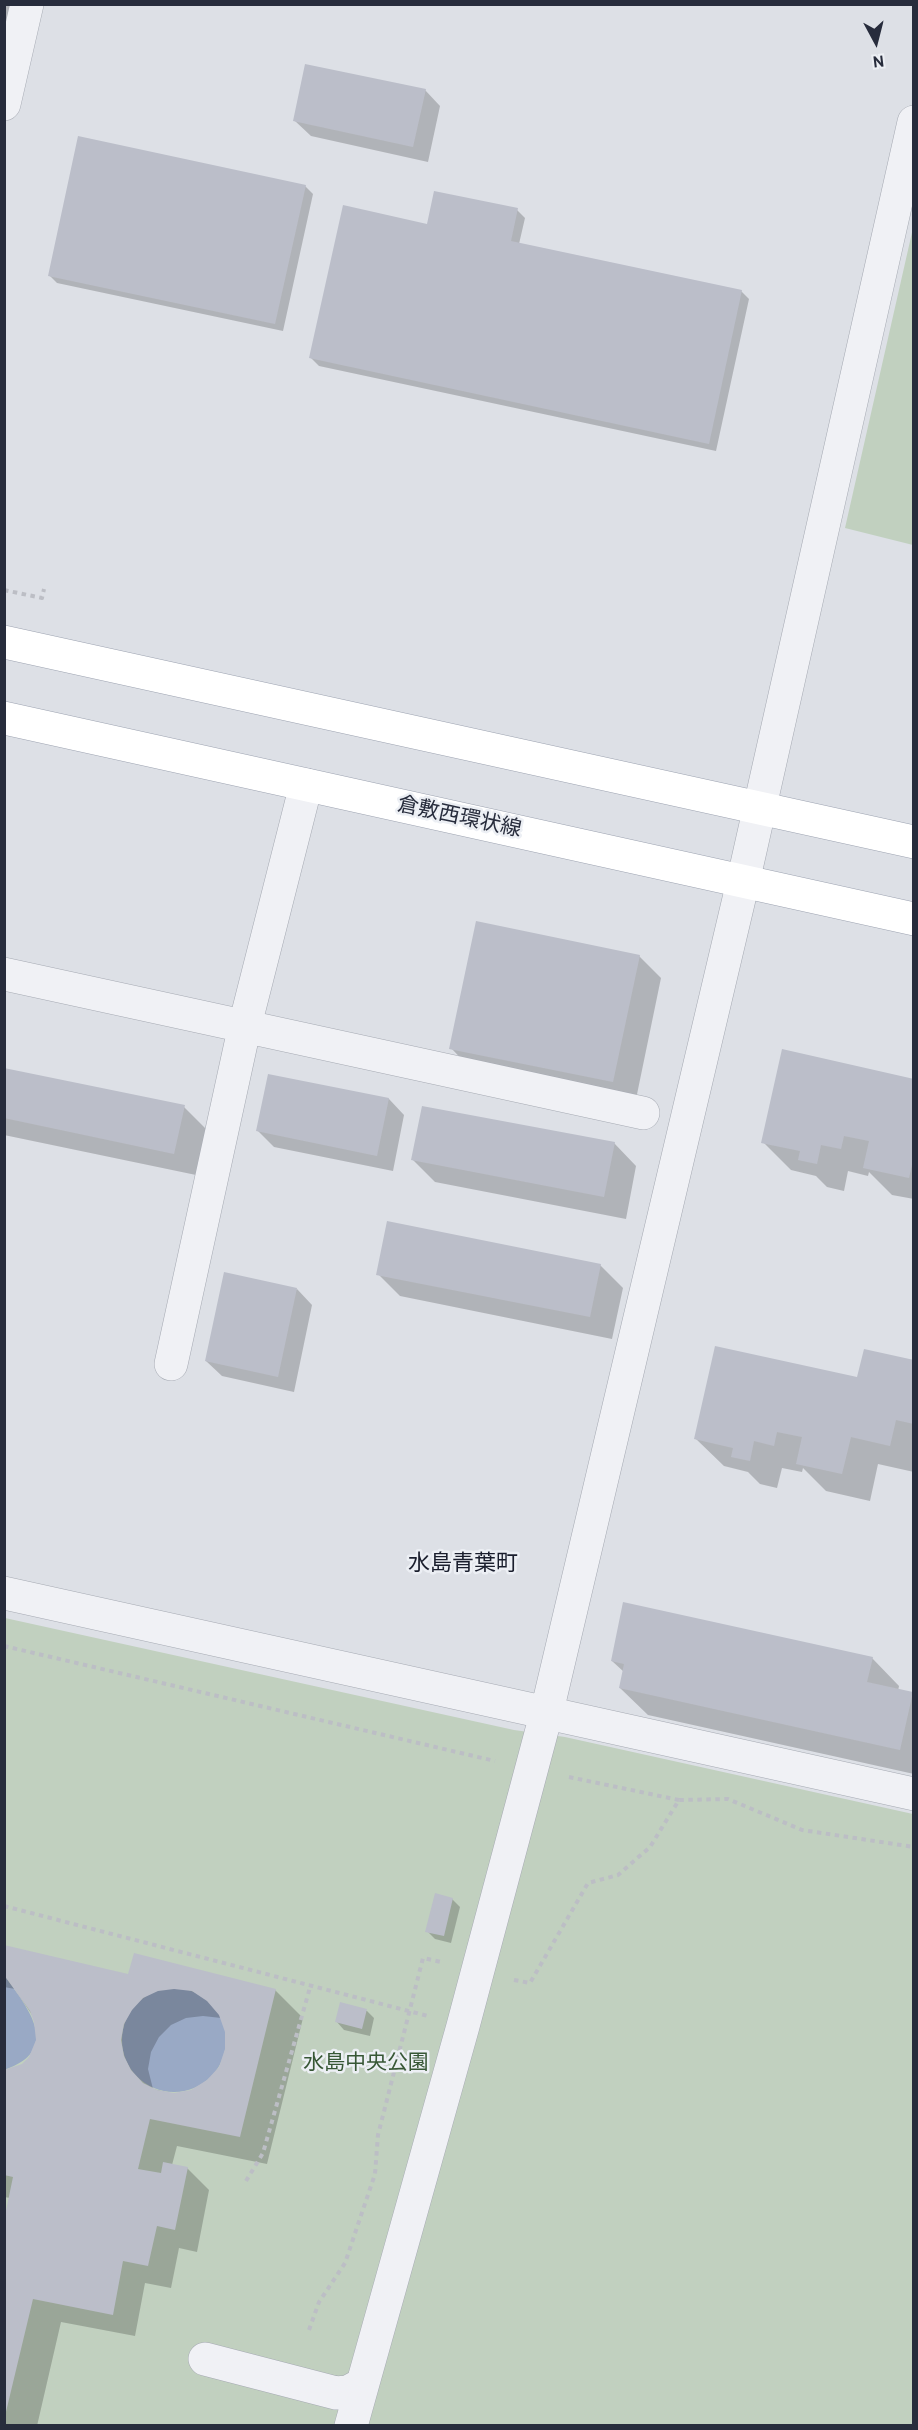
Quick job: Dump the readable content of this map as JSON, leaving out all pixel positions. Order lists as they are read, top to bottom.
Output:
{
  "streets": {
    "main road": ["倉敷西環状線"]
  },
  "districts": ["水島青葉町"],
  "parks": ["水島中央公園"],
  "north": "bottom"
}
